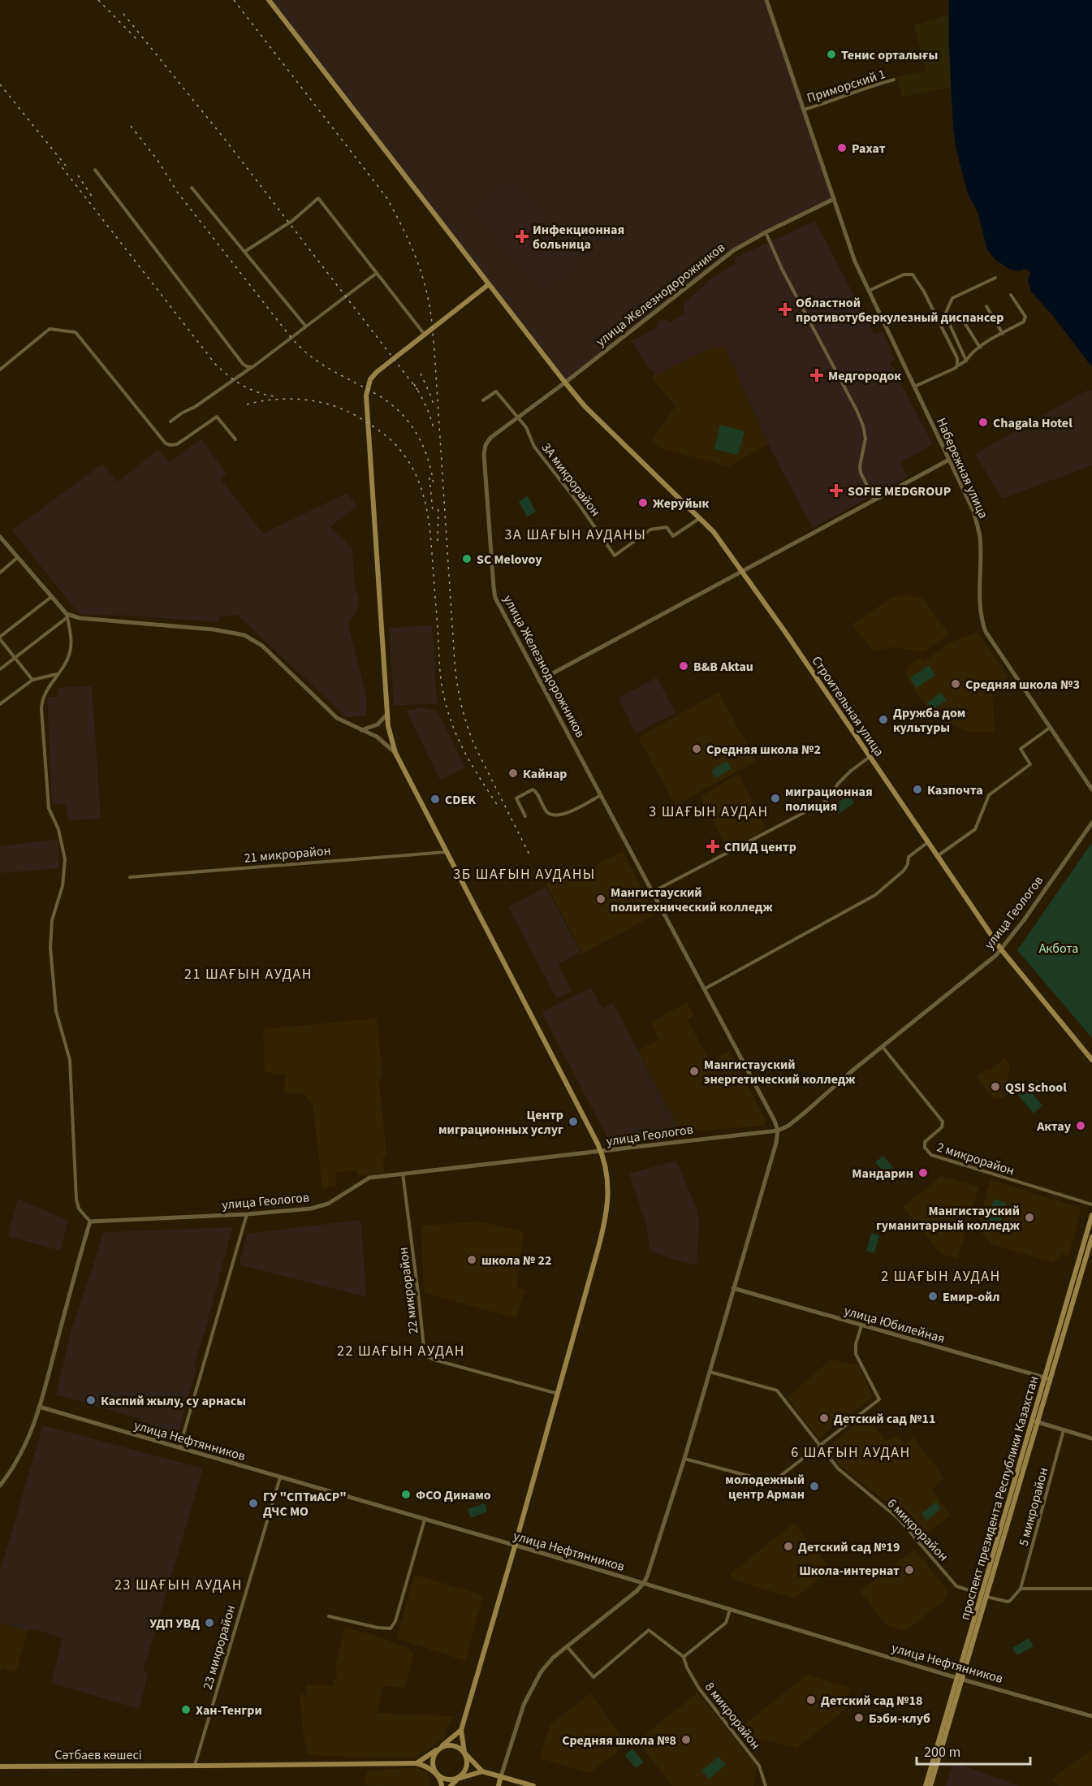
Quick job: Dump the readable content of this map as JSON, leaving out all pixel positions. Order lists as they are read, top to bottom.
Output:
{
  "streets": {
    "main road": ["Строительная улица", "проспект президента Республики Казахстан", "Сәтбаев көшесі"],
    "street": [
      "Приморский 1",
      "улица Железнодорожников",
      "Набережная улица",
      "3А микрорайон",
      "21 микрорайон",
      "улица Геологов",
      "2 микрорайон",
      "22 микрорайон",
      "улица Юбилейная",
      "улица Нефтянников",
      "5 микрорайон",
      "6 микрорайон",
      "23 микрорайон",
      "8 микрорайон"
    ]
  },
  "crossings": [
    ["Приморский 1", "Набережная улица"],
    ["улица Железнодорожников", "Набережная улица"],
    ["улица Железнодорожников", "3А микрорайон"],
    ["улица Железнодорожников", "Строительная улица"],
    ["улица Железнодорожников", "улица Геологов"],
    ["3А микрорайон", "Строительная улица"],
    ["Строительная улица", "улица Геологов"],
    ["улица Геологов", "2 микрорайон"],
    ["улица Геологов", "22 микрорайон"],
    ["улица Юбилейная", "проспект президента Республики Казахстан"],
    ["улица Нефтянников", "проспект президента Республики Казахстан"],
    ["улица Нефтянников", "23 микрорайон"],
    ["проспект президента Республики Казахстан", "6 микрорайон"],
    ["23 микрорайон", "Сәтбаев көшесі"]
  ],
  "districts": [
    "3А ШАҒЫН АУДАНЫ",
    "3 ШАҒЫН АУДАН",
    "3Б ШАҒЫН АУДАНЫ",
    "21 ШАҒЫН АУДАН",
    "2 ШАҒЫН АУДАН",
    "22 ШАҒЫН АУДАН",
    "6 ШАҒЫН АУДАН",
    "23 ШАҒЫН АУДАН"
  ],
  "parks": ["Акбота"],
  "places": {
    "other": [
      "Тенис орталығы",
      "Рахат",
      "Chagala Hotel",
      "Жеруйык",
      "SC Melovoy",
      "B&B Aktau",
      "Средняя школа №3",
      "Дружба дом культуры",
      "Средняя школа №2",
      "Кайнар",
      "Казпочта",
      "миграционная полиция",
      "CDEK",
      "Мангистауский политехнический колледж",
      "Мангистауский энергетический колледж",
      "QSI School",
      "Центр миграционных услуг",
      "Актау",
      "Мандарин",
      "Мангистауский гуманитарный колледж",
      "школа № 22",
      "Емир-ойл",
      "Каспий жылу, су арнасы",
      "Детский сад №11",
      "молодежный центр Арман",
      "ФСО Динамо",
      "ГУ \"СПТиАСР\" ДЧС МО",
      "Детский сад №19",
      "Школа-интернат",
      "УДП УВД",
      "Детский сад №18",
      "Хан-Тенгри",
      "Бэби-клуб",
      "Средняя школа №8"
    ],
    "health": [
      "Инфекционная больница",
      "Областной противотуберкулезный диспансер",
      "Медгородок",
      "SOFIE MEDGROUP",
      "СПИД центр"
    ]
  },
  "scale_bar": "200 m"
}
